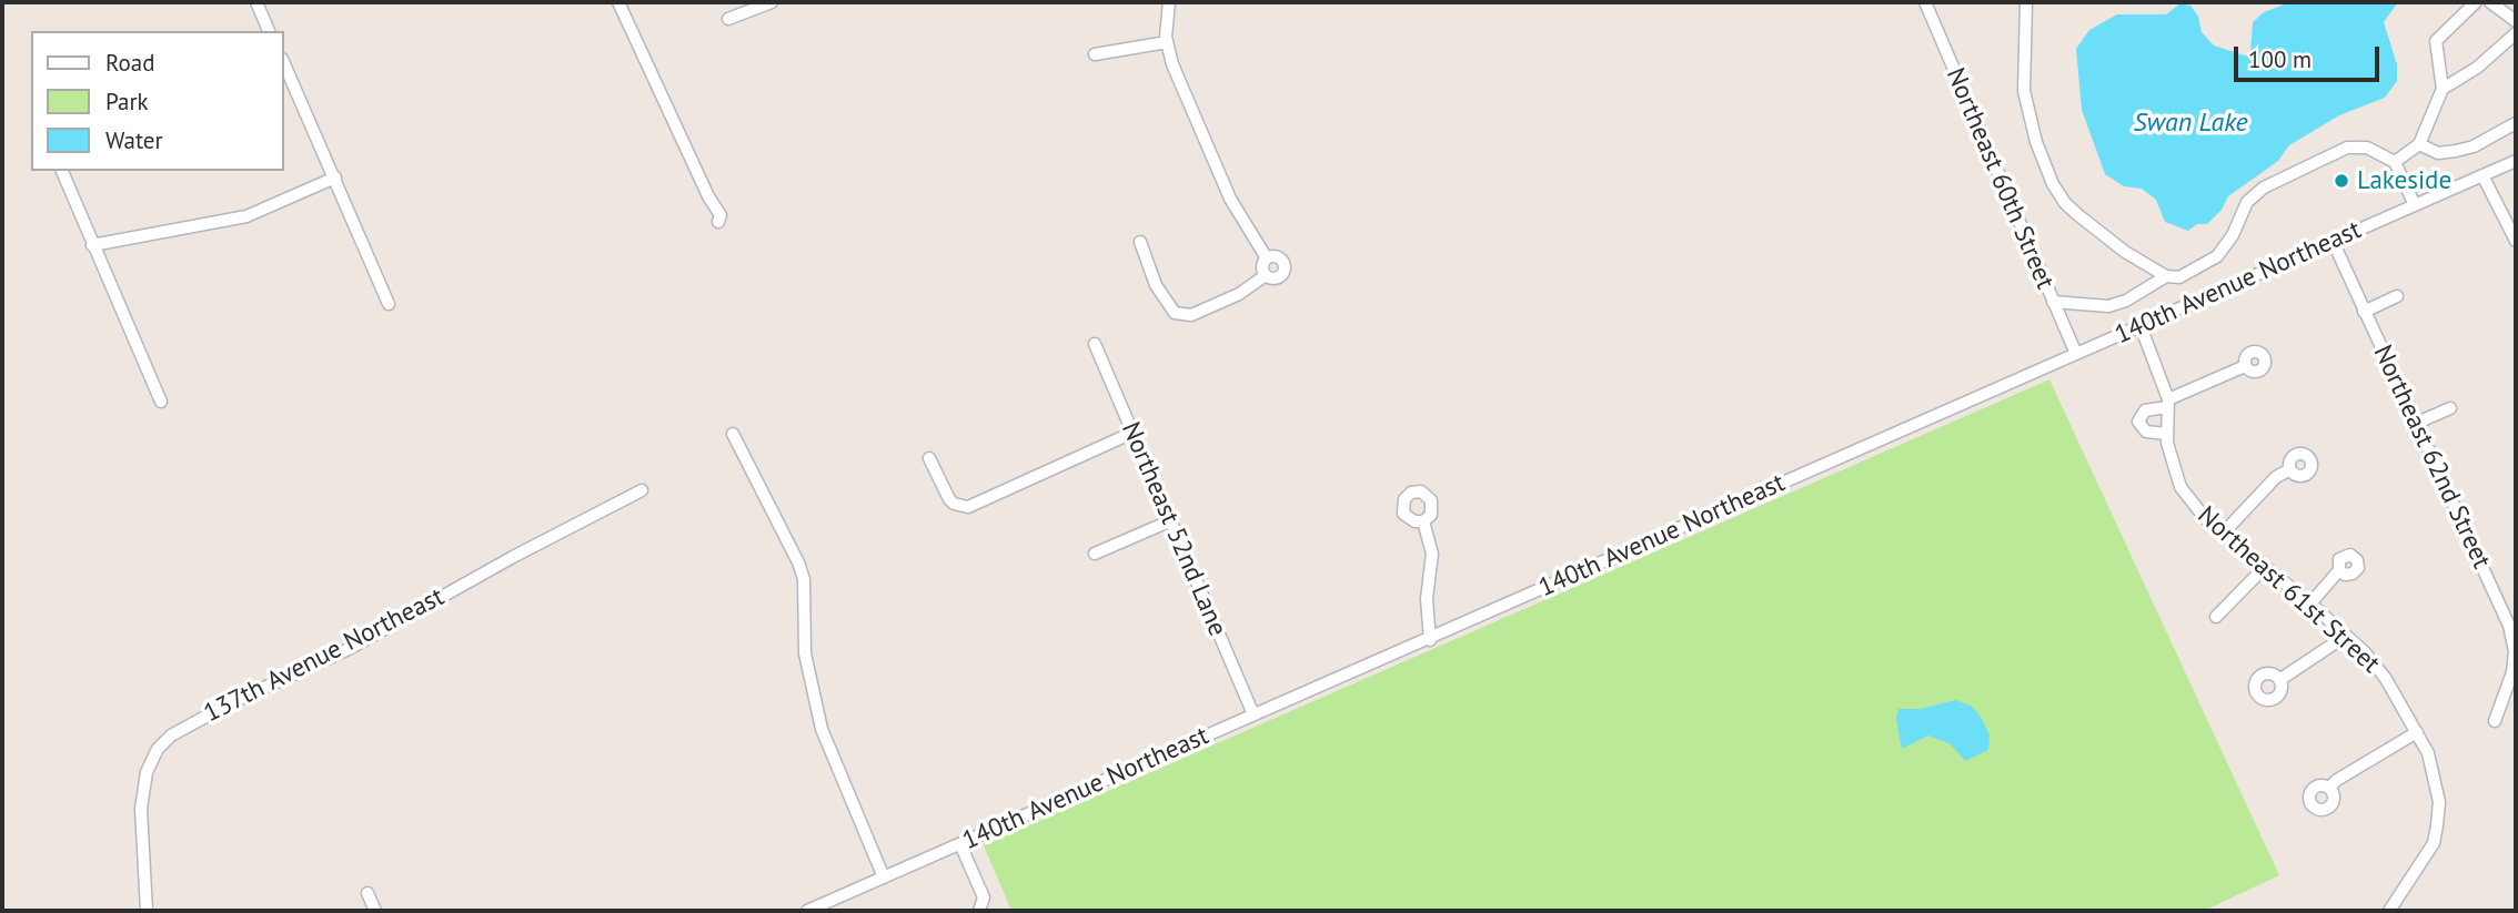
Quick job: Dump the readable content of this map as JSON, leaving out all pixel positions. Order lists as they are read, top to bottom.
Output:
{
  "streets": {
    "street": [
      "Northeast 60th Street",
      "140th Avenue Northeast",
      "Northeast 62nd Street",
      "Northeast 52nd Lane",
      "Northeast 61st Street",
      "137th Avenue Northeast"
    ]
  },
  "crossings": [
    ["Northeast 60th Street", "140th Avenue Northeast"],
    ["140th Avenue Northeast", "Northeast 62nd Street"],
    ["140th Avenue Northeast", "Northeast 52nd Lane"],
    ["140th Avenue Northeast", "Northeast 61st Street"]
  ],
  "water": ["Swan Lake"],
  "places": ["Lakeside"],
  "legend": ["Road", "Park", "Water"],
  "scale_bar": "100 m"
}
